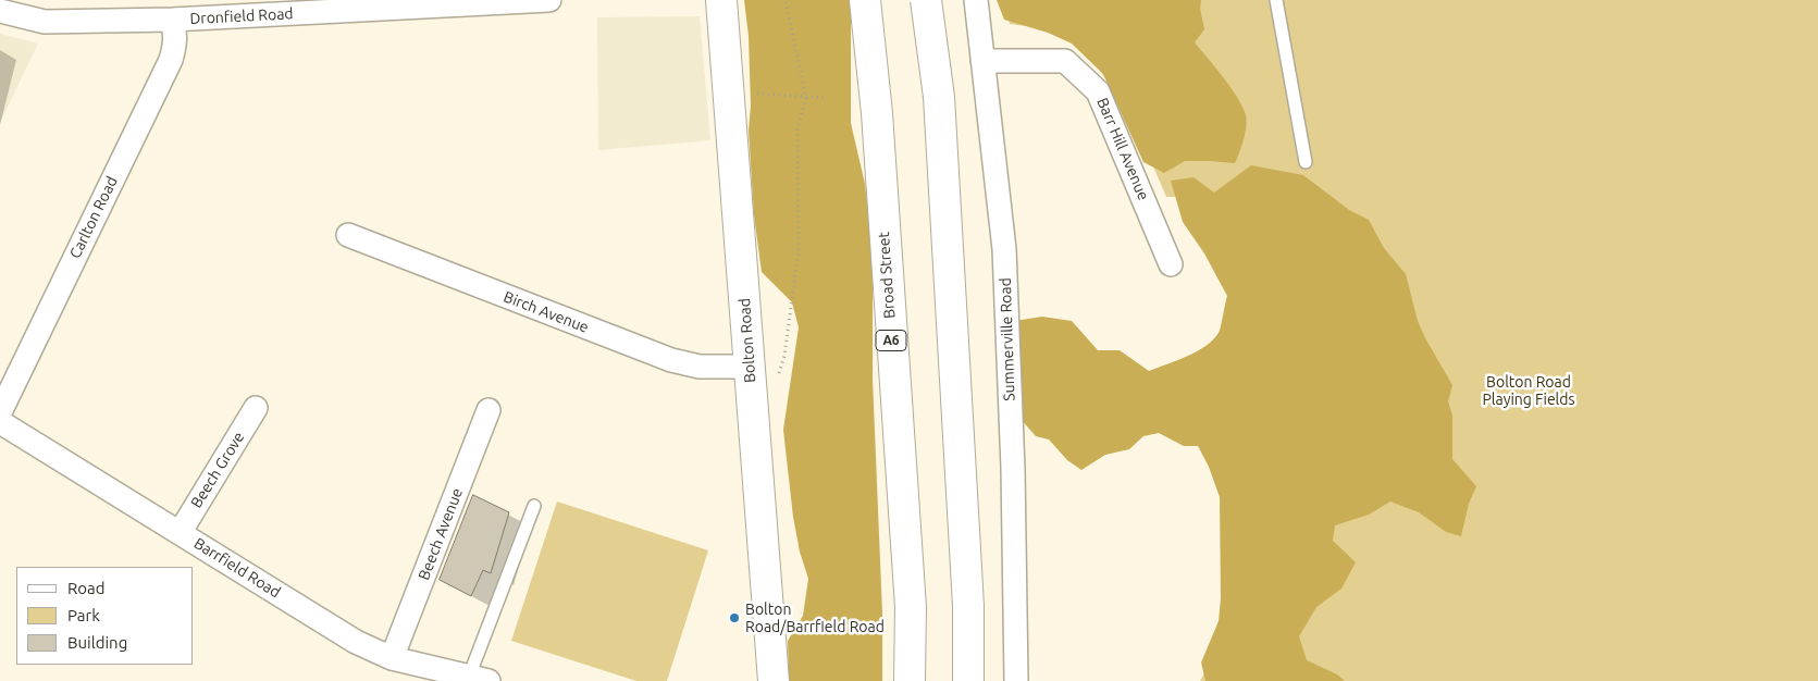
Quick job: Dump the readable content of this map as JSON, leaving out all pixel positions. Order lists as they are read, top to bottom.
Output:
{
  "streets": {
    "main road": ["Broad Street", "Bolton Road", "A6"],
    "street": [
      "Dronfield Road",
      "Barr Hill Avenue",
      "Carlton Road",
      "Birch Avenue",
      "Summerville Road",
      "Beech Grove",
      "Beech Avenue",
      "Barrfield Road"
    ]
  },
  "crossings": [
    ["Dronfield Road", "Carlton Road"],
    ["Barr Hill Avenue", "Summerville Road"],
    ["Birch Avenue", "Bolton Road"],
    ["Beech Grove", "Barrfield Road"],
    ["Beech Avenue", "Barrfield Road"]
  ],
  "parks": ["Bolton Road Playing Fields"],
  "places": ["Bolton Road/Barrfield Road"],
  "legend": ["Road", "Park", "Building"]
}
